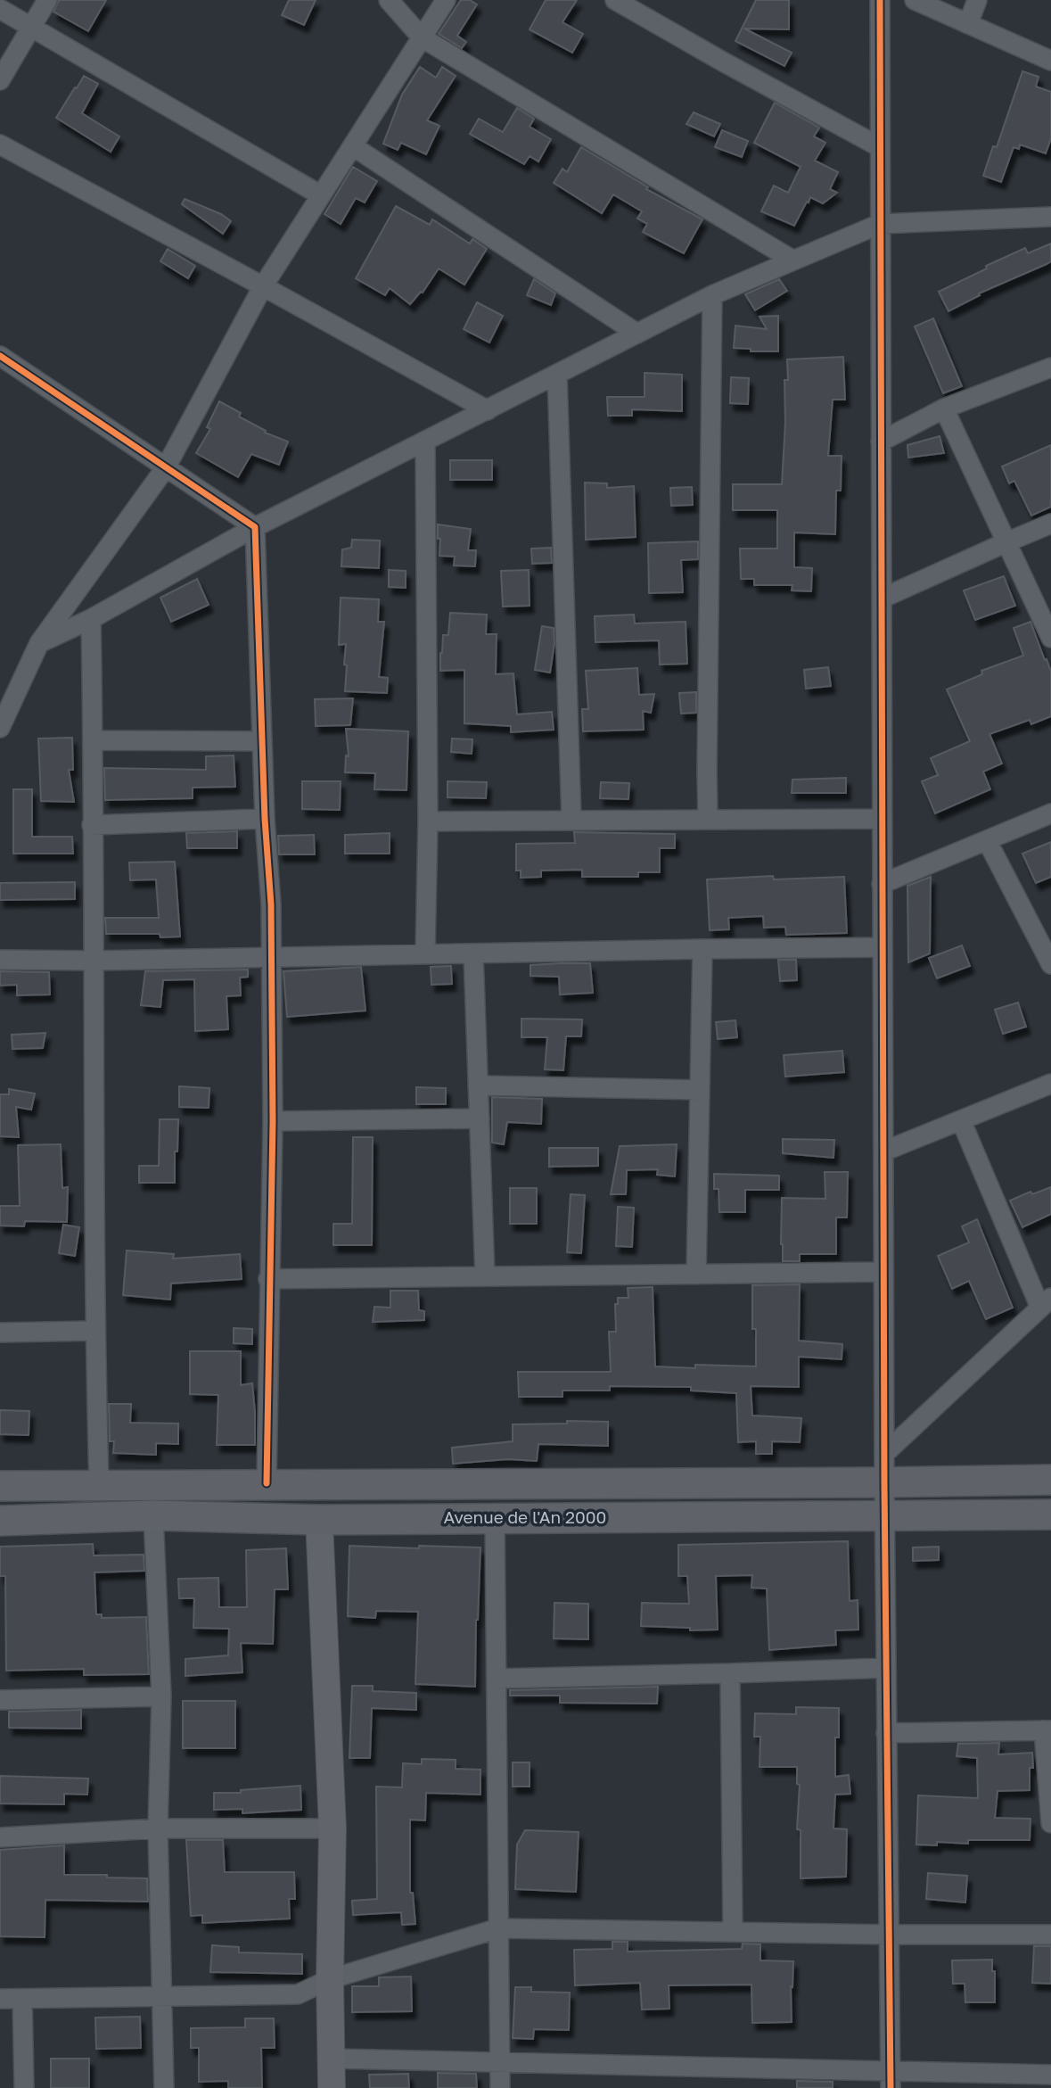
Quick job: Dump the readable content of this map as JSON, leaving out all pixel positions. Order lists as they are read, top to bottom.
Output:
{
  "streets": {
    "main road": ["Avenue de l'An 2000"]
  }
}
